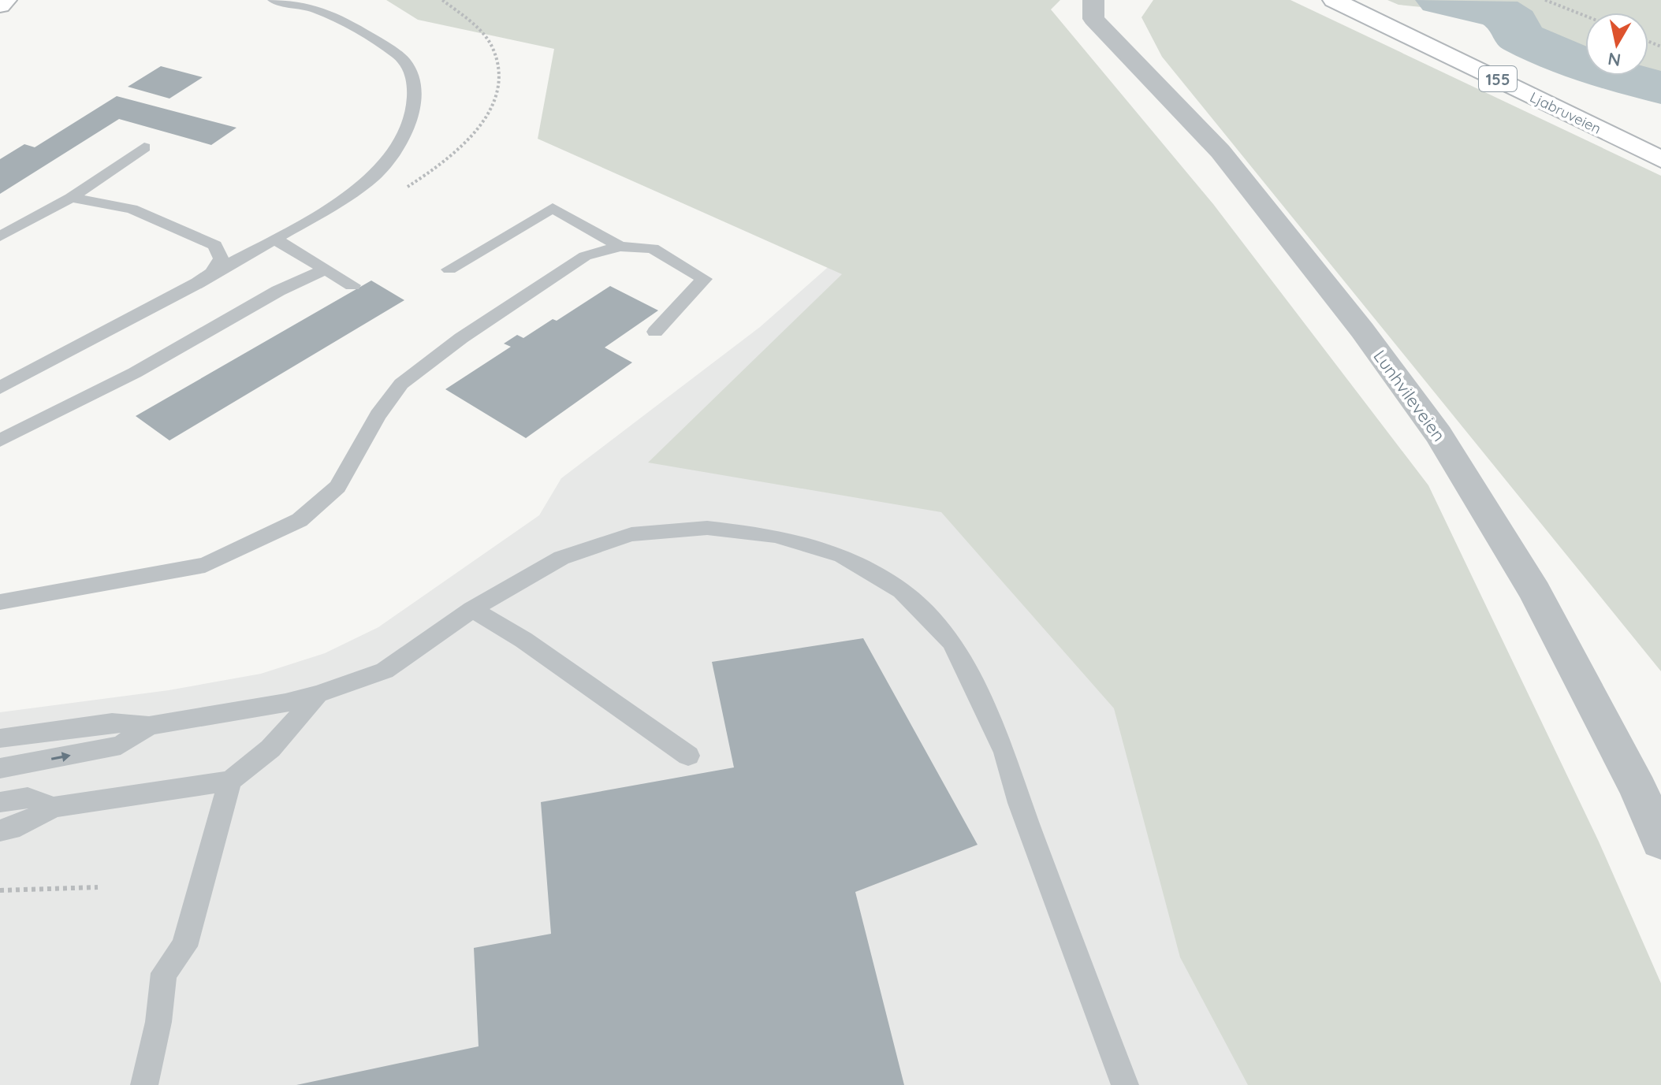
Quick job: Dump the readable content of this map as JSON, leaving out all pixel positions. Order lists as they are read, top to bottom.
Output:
{
  "streets": {
    "main road": ["155", "Ljabruveien"],
    "street": ["Lunhvileveien"]
  },
  "north": "bottom"
}
